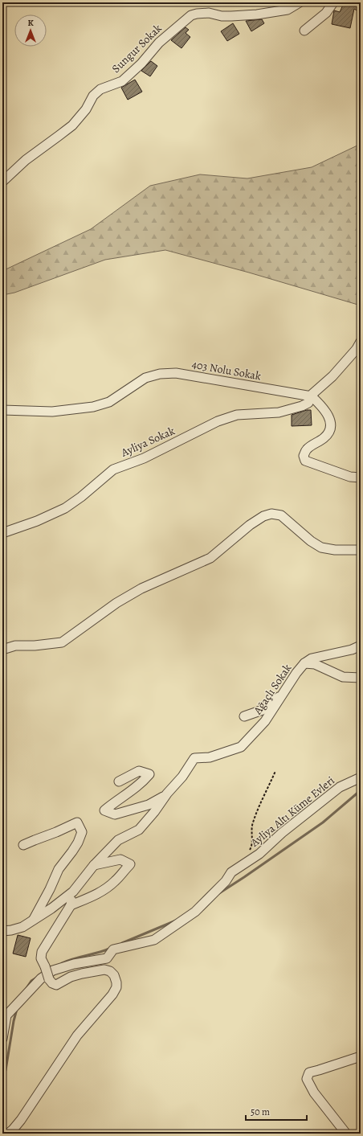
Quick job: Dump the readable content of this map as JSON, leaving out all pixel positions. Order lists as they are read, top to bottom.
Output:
{
  "streets": {
    "street": [
      "Sungur Sokak",
      "403 Nolu Sokak",
      "Ayliya Sokak",
      "Ağaçlı Sokak",
      "Ayliya Altı Küme Evleri"
    ]
  },
  "crossings": [
    ["403 Nolu Sokak", "Ayliya Sokak"]
  ],
  "scale_bar": "50 m",
  "north": "top"
}
